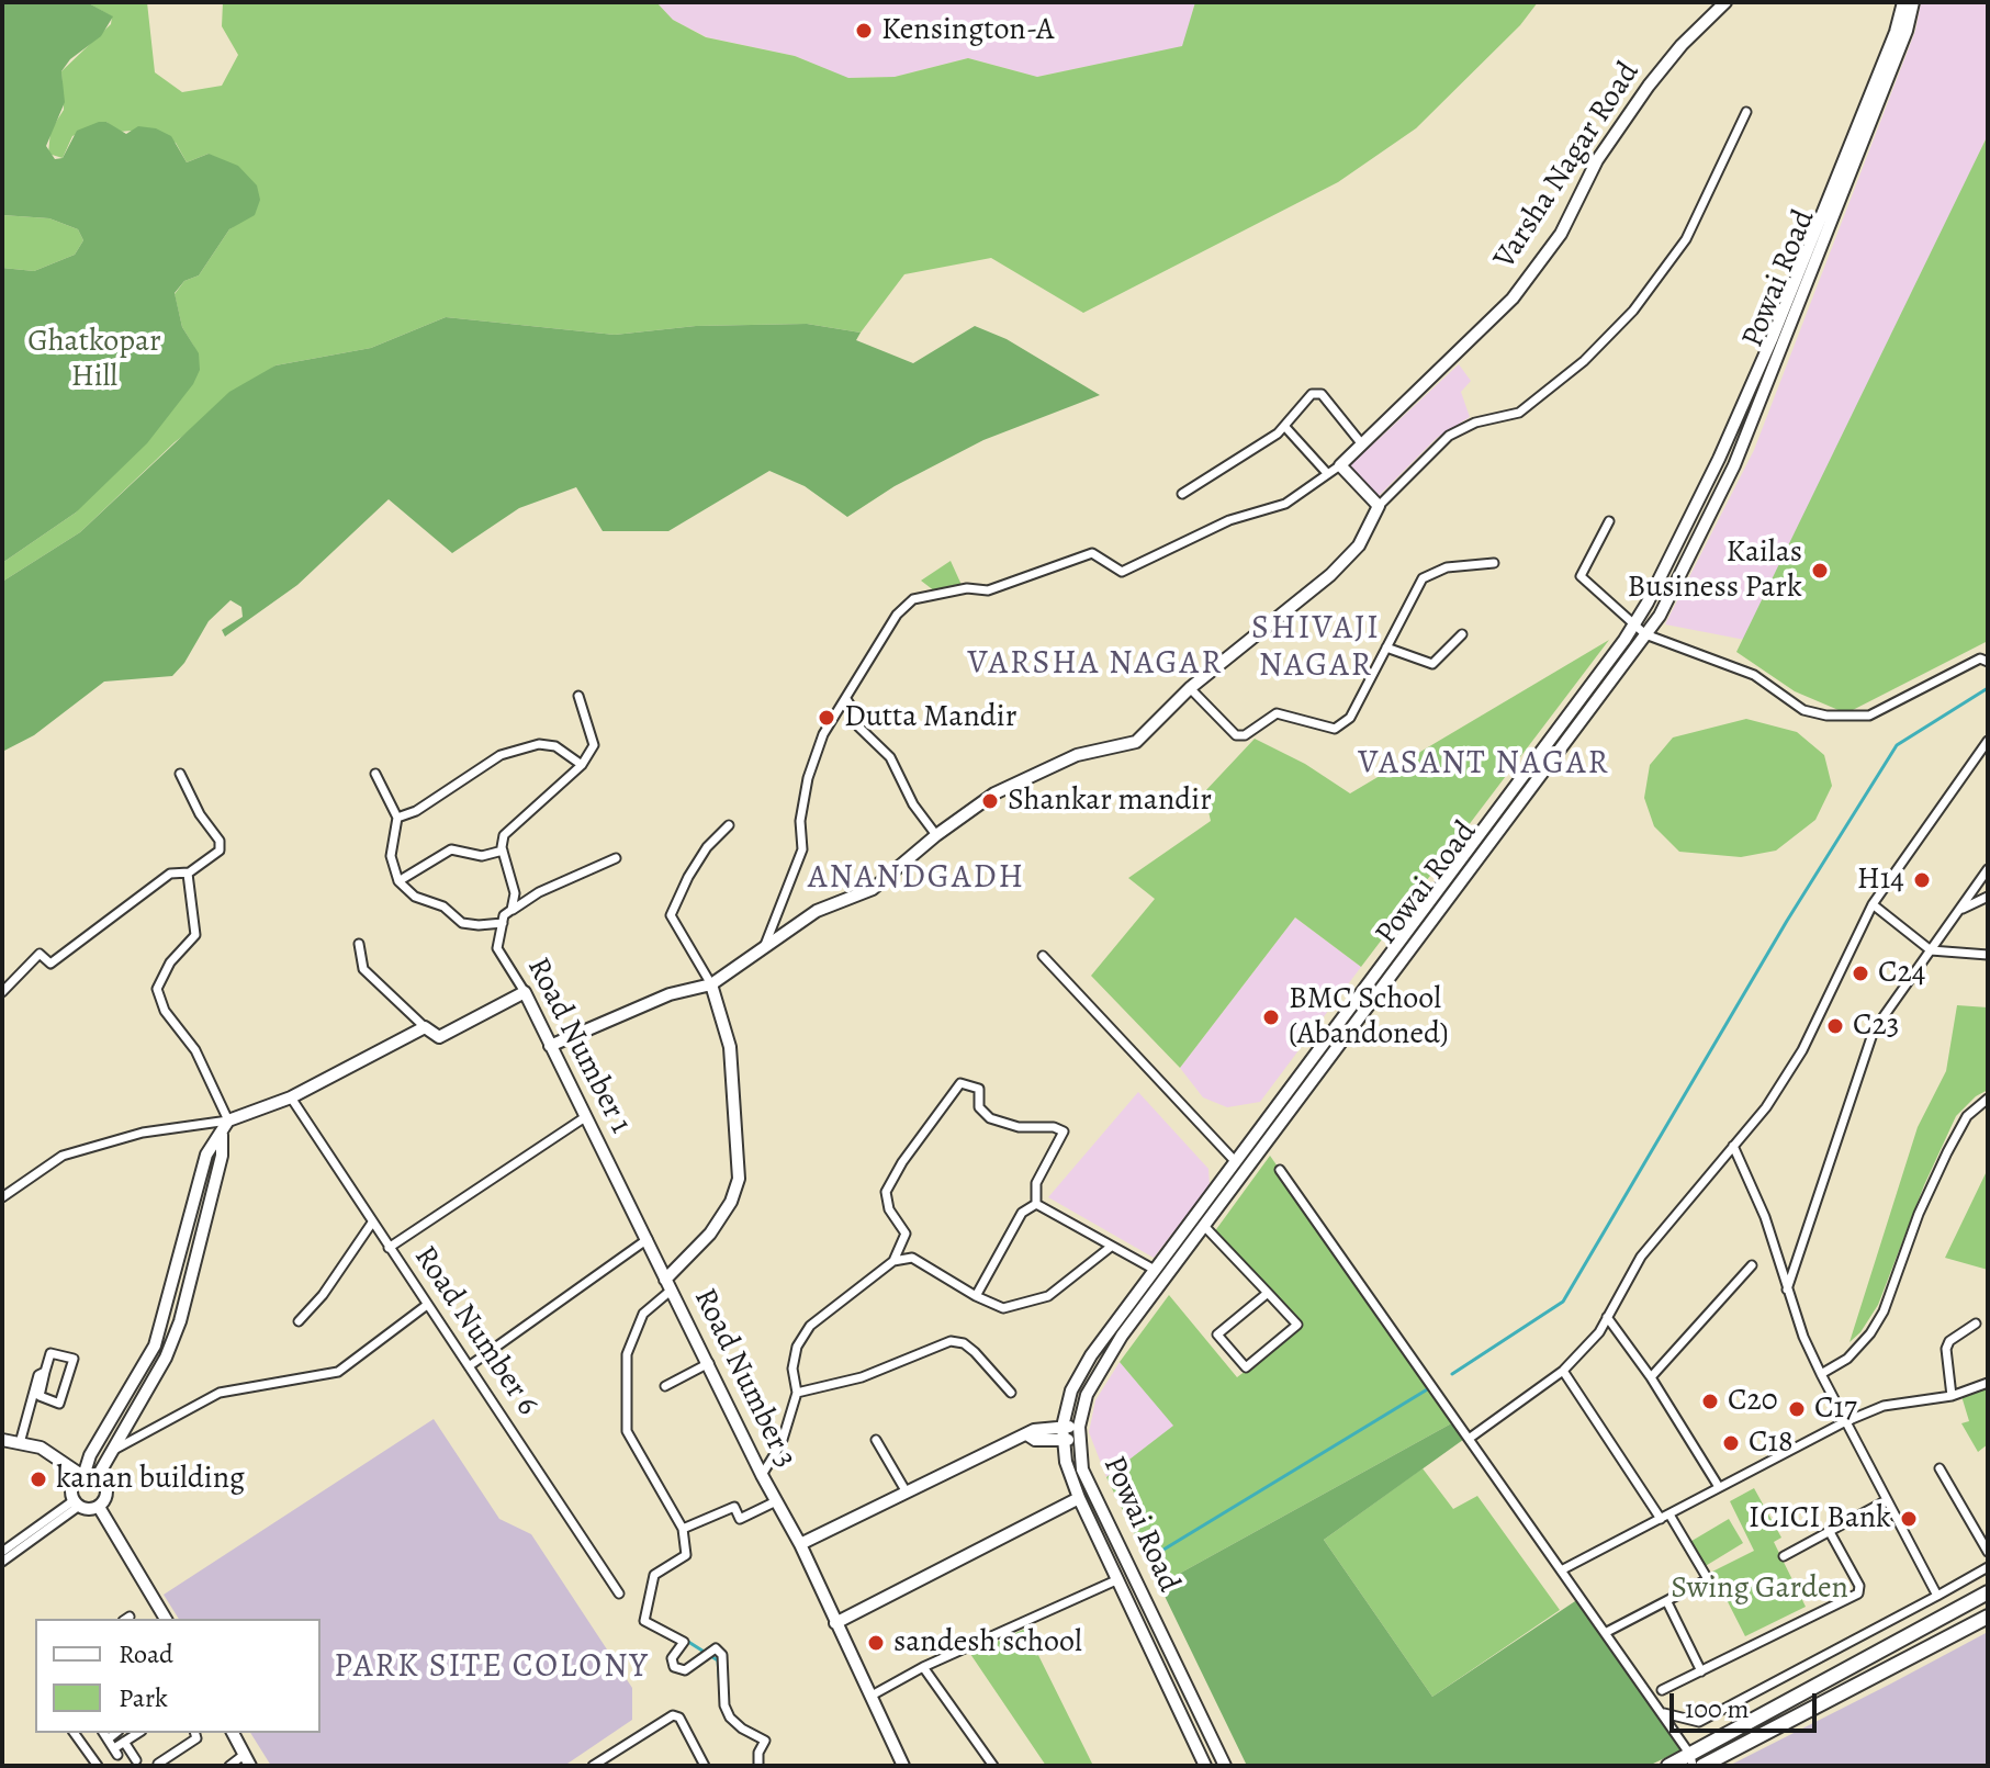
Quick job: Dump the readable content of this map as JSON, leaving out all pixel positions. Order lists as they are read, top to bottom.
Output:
{
  "streets": {
    "street": [
      "Varsha Nagar Road",
      "Powai Road",
      "Road Number 1",
      "Road Number 6",
      "Road Number 3"
    ]
  },
  "crossings": [
    ["Road Number 1", "Road Number 3"]
  ],
  "districts": [
    "SHIVAJI NAGAR",
    "VARSHA NAGAR",
    "VASANT NAGAR",
    "ANANDGADH",
    "PARK SITE COLONY"
  ],
  "parks": ["Ghatkopar Hill", "Swing Garden"],
  "places": [
    "Kensington-A",
    "Kailas Business Park",
    "Dutta Mandir",
    "Shankar mandir",
    "H14",
    "C24",
    "BMC School (Abandoned)",
    "C23",
    "C20",
    "C17",
    "C18",
    "kanan building",
    "ICICI Bank",
    "sandesh school"
  ],
  "legend": ["Road", "Park"],
  "scale_bar": "100 m"
}
